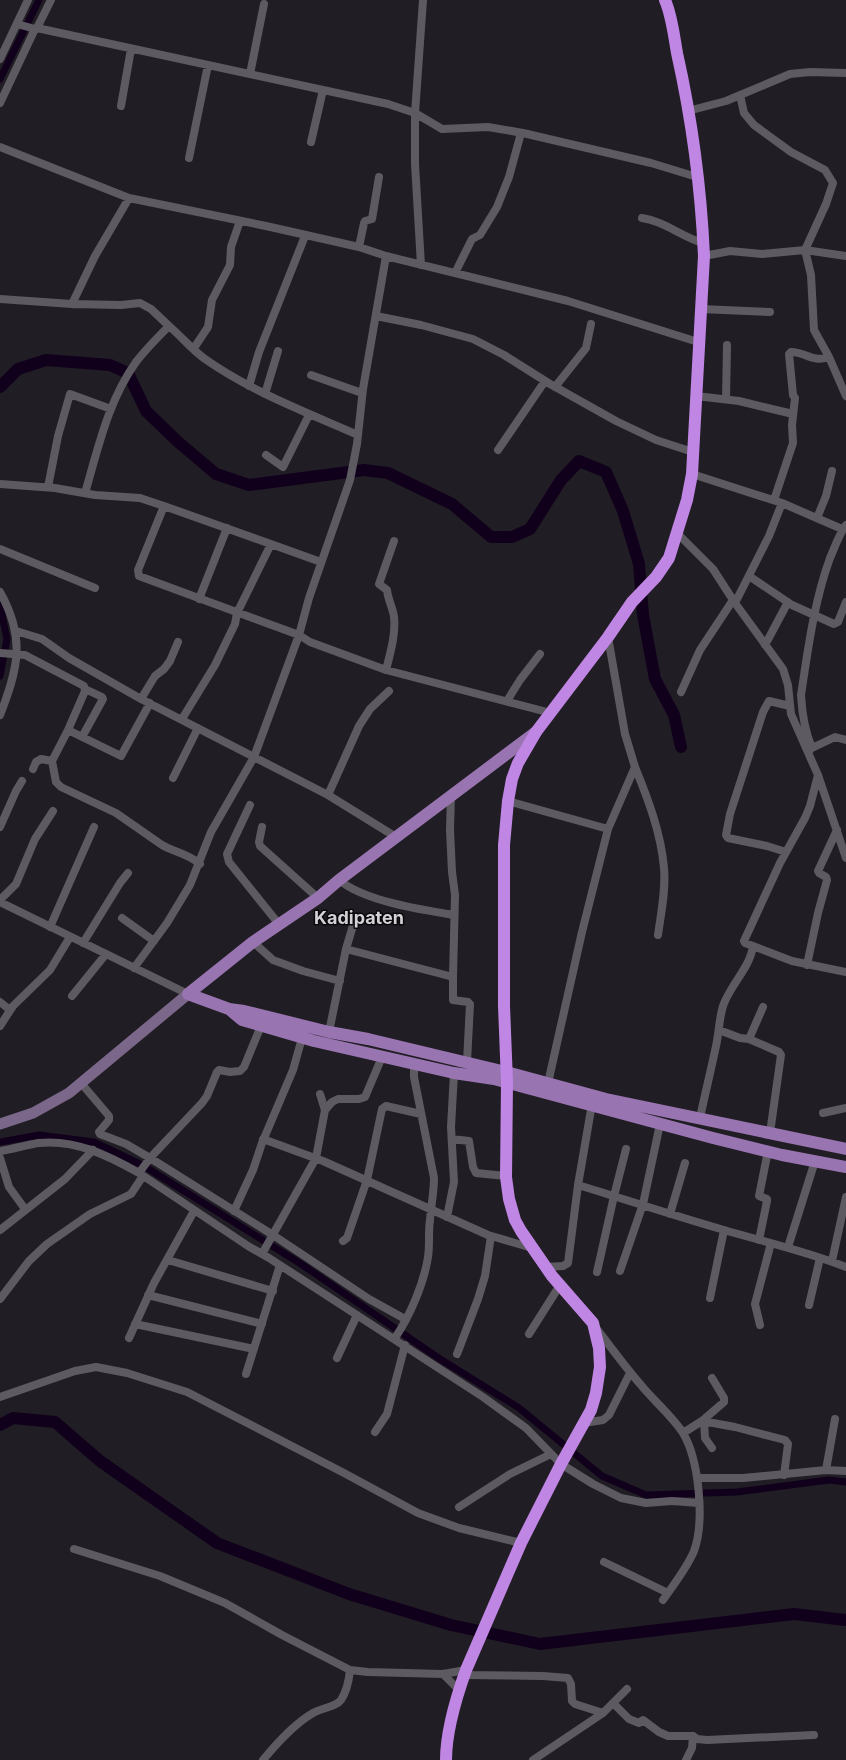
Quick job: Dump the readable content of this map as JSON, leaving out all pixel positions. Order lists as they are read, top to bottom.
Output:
{
  "districts": ["Kadipaten"]
}
